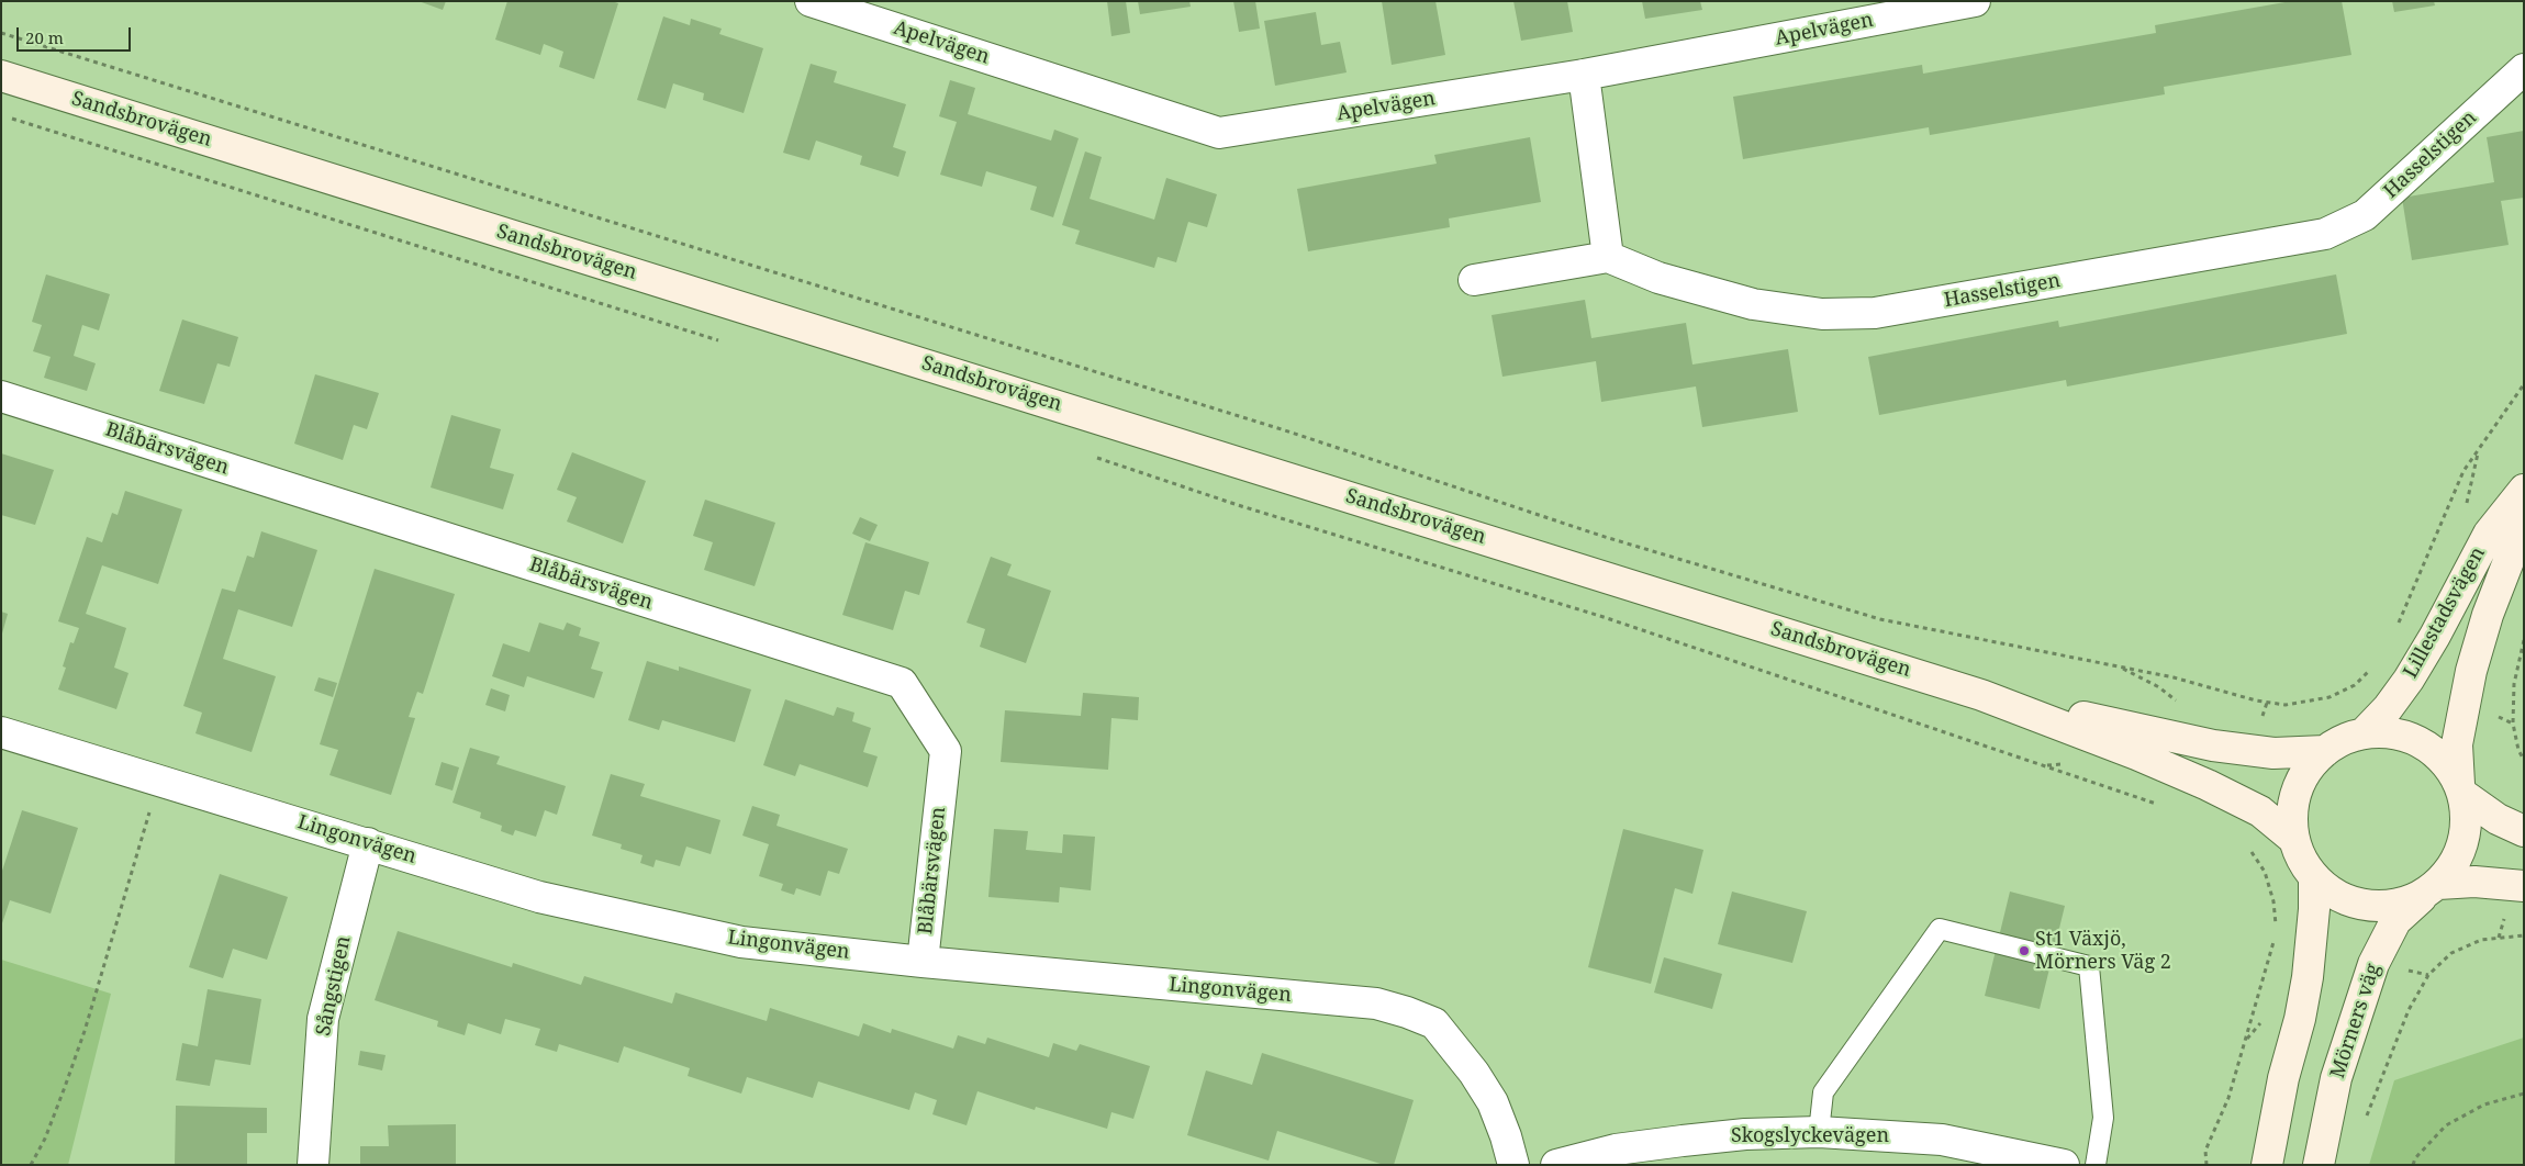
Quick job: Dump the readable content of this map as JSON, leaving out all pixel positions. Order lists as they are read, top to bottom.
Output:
{
  "streets": {
    "main road": ["Sandsbrovägen", "Lillestadsvägen", "Mörners väg"],
    "street": [
      "Apelvägen",
      "Hasselstigen",
      "Blåbärsvägen",
      "Lingonvägen",
      "Sångstigen",
      "Skogslyckevägen"
    ]
  },
  "crossings": [
    ["Sandsbrovägen", "Lillestadsvägen"],
    ["Sandsbrovägen", "Mörners väg"],
    ["Blåbärsvägen", "Lingonvägen"],
    ["Lillestadsvägen", "Mörners väg"],
    ["Lingonvägen", "Sångstigen"]
  ],
  "places": ["St1 Växjö, Mörners Väg 2"],
  "scale_bar": "20 m"
}
